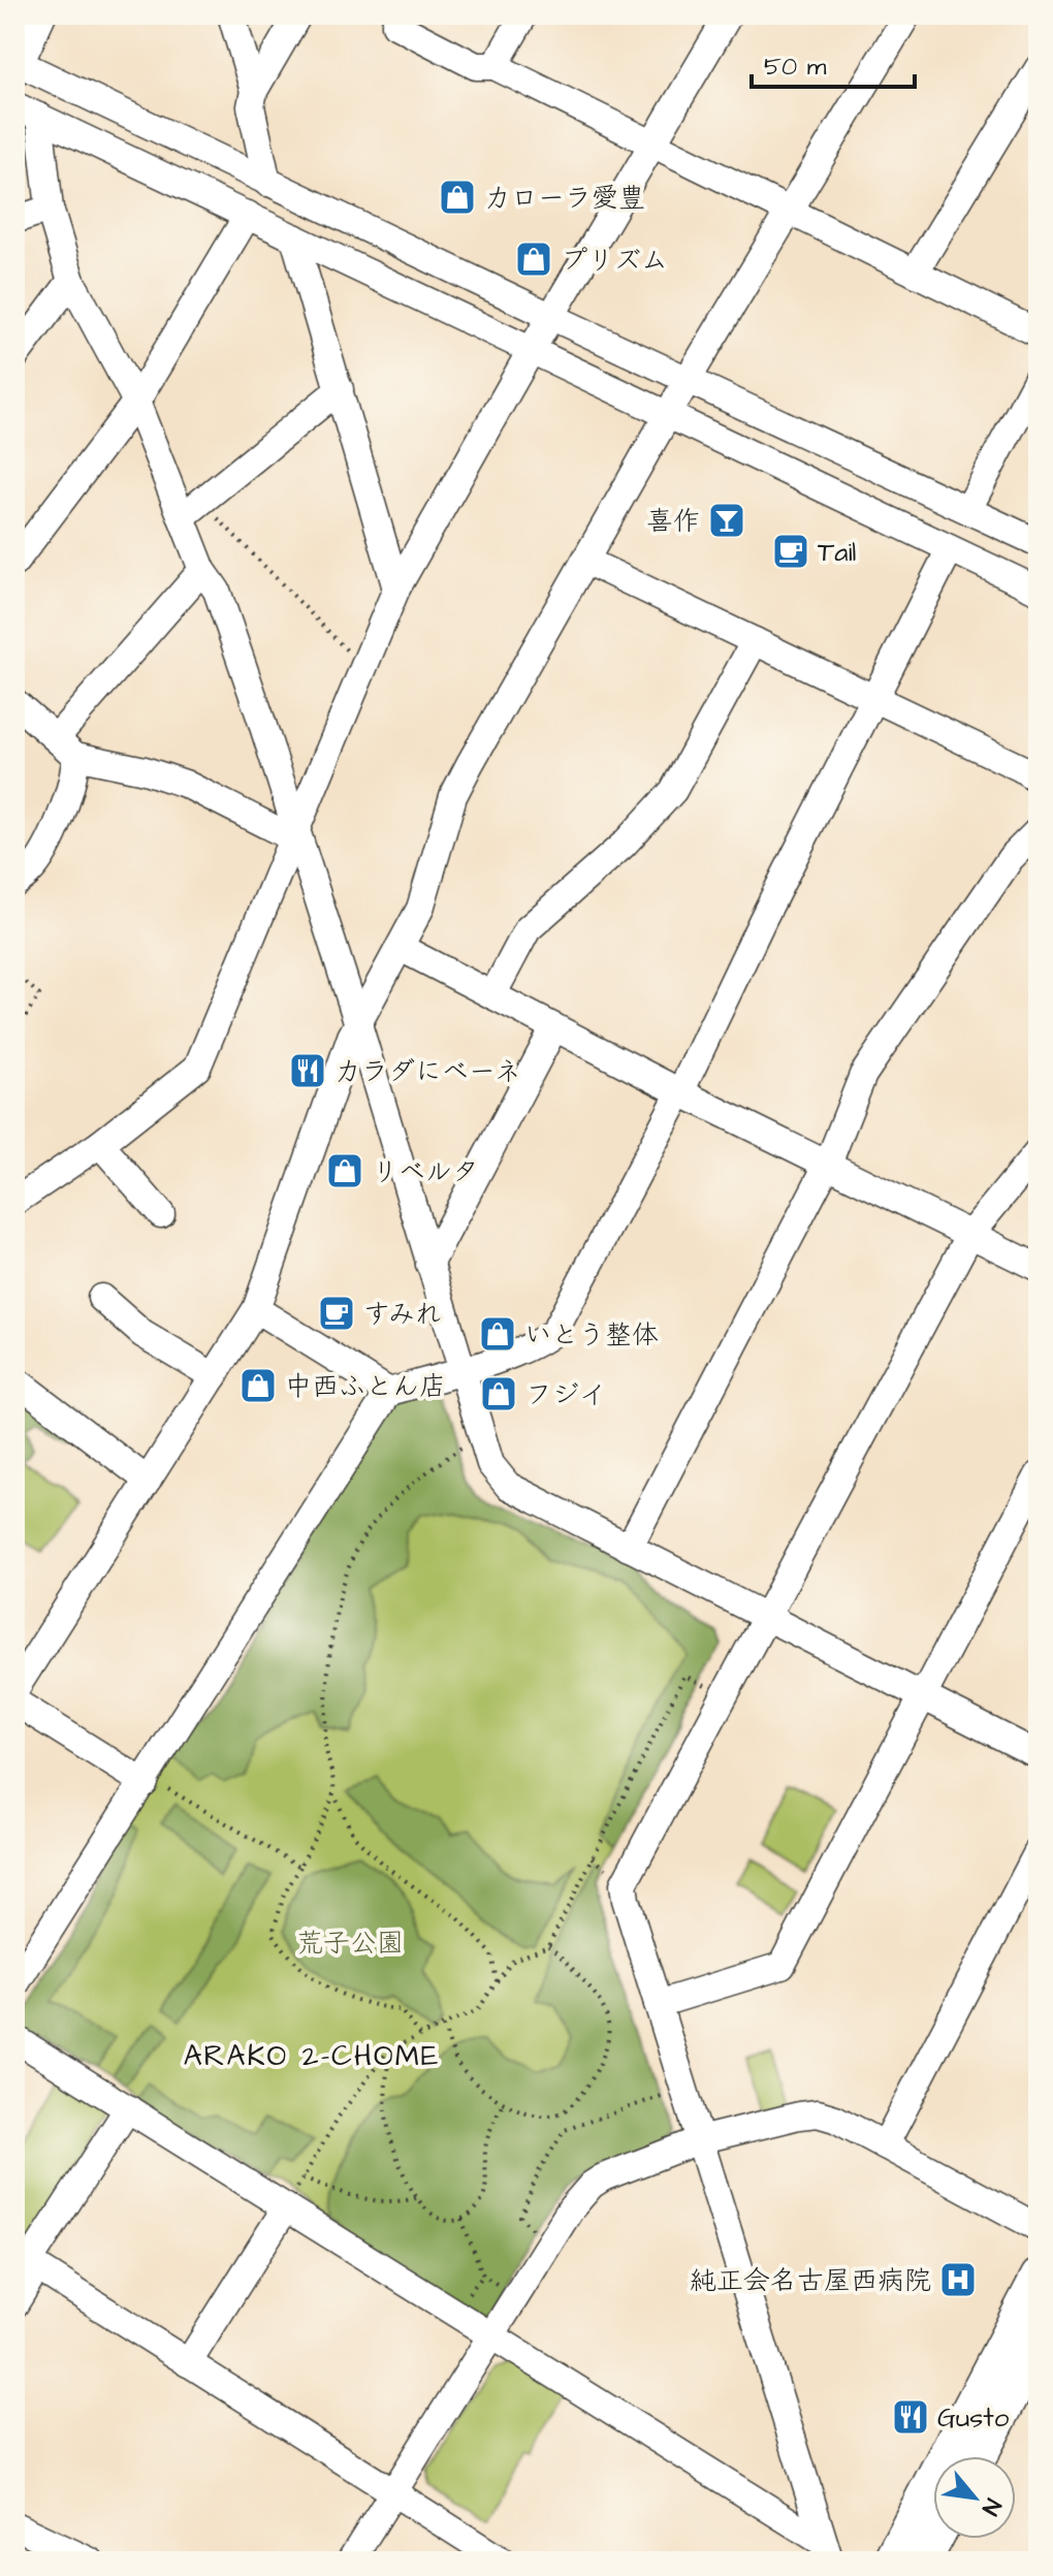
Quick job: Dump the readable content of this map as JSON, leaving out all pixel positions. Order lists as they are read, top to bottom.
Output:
{
  "districts": ["ARAKO 2-CHOME"],
  "parks": ["荒子公園"],
  "places": {
    "shop": [
      "カローラ愛豊",
      "プリズム",
      "リベルタ",
      "いとう整体",
      "中西ふとん店",
      "フジイ"
    ],
    "bar": ["喜作"],
    "cafe": ["Tail", "すみれ"],
    "restaurant": ["カラダにベーネ", "Gusto"],
    "hospital": ["純正会名古屋西病院"]
  },
  "scale_bar": "50 m",
  "north": "bottom right"
}
